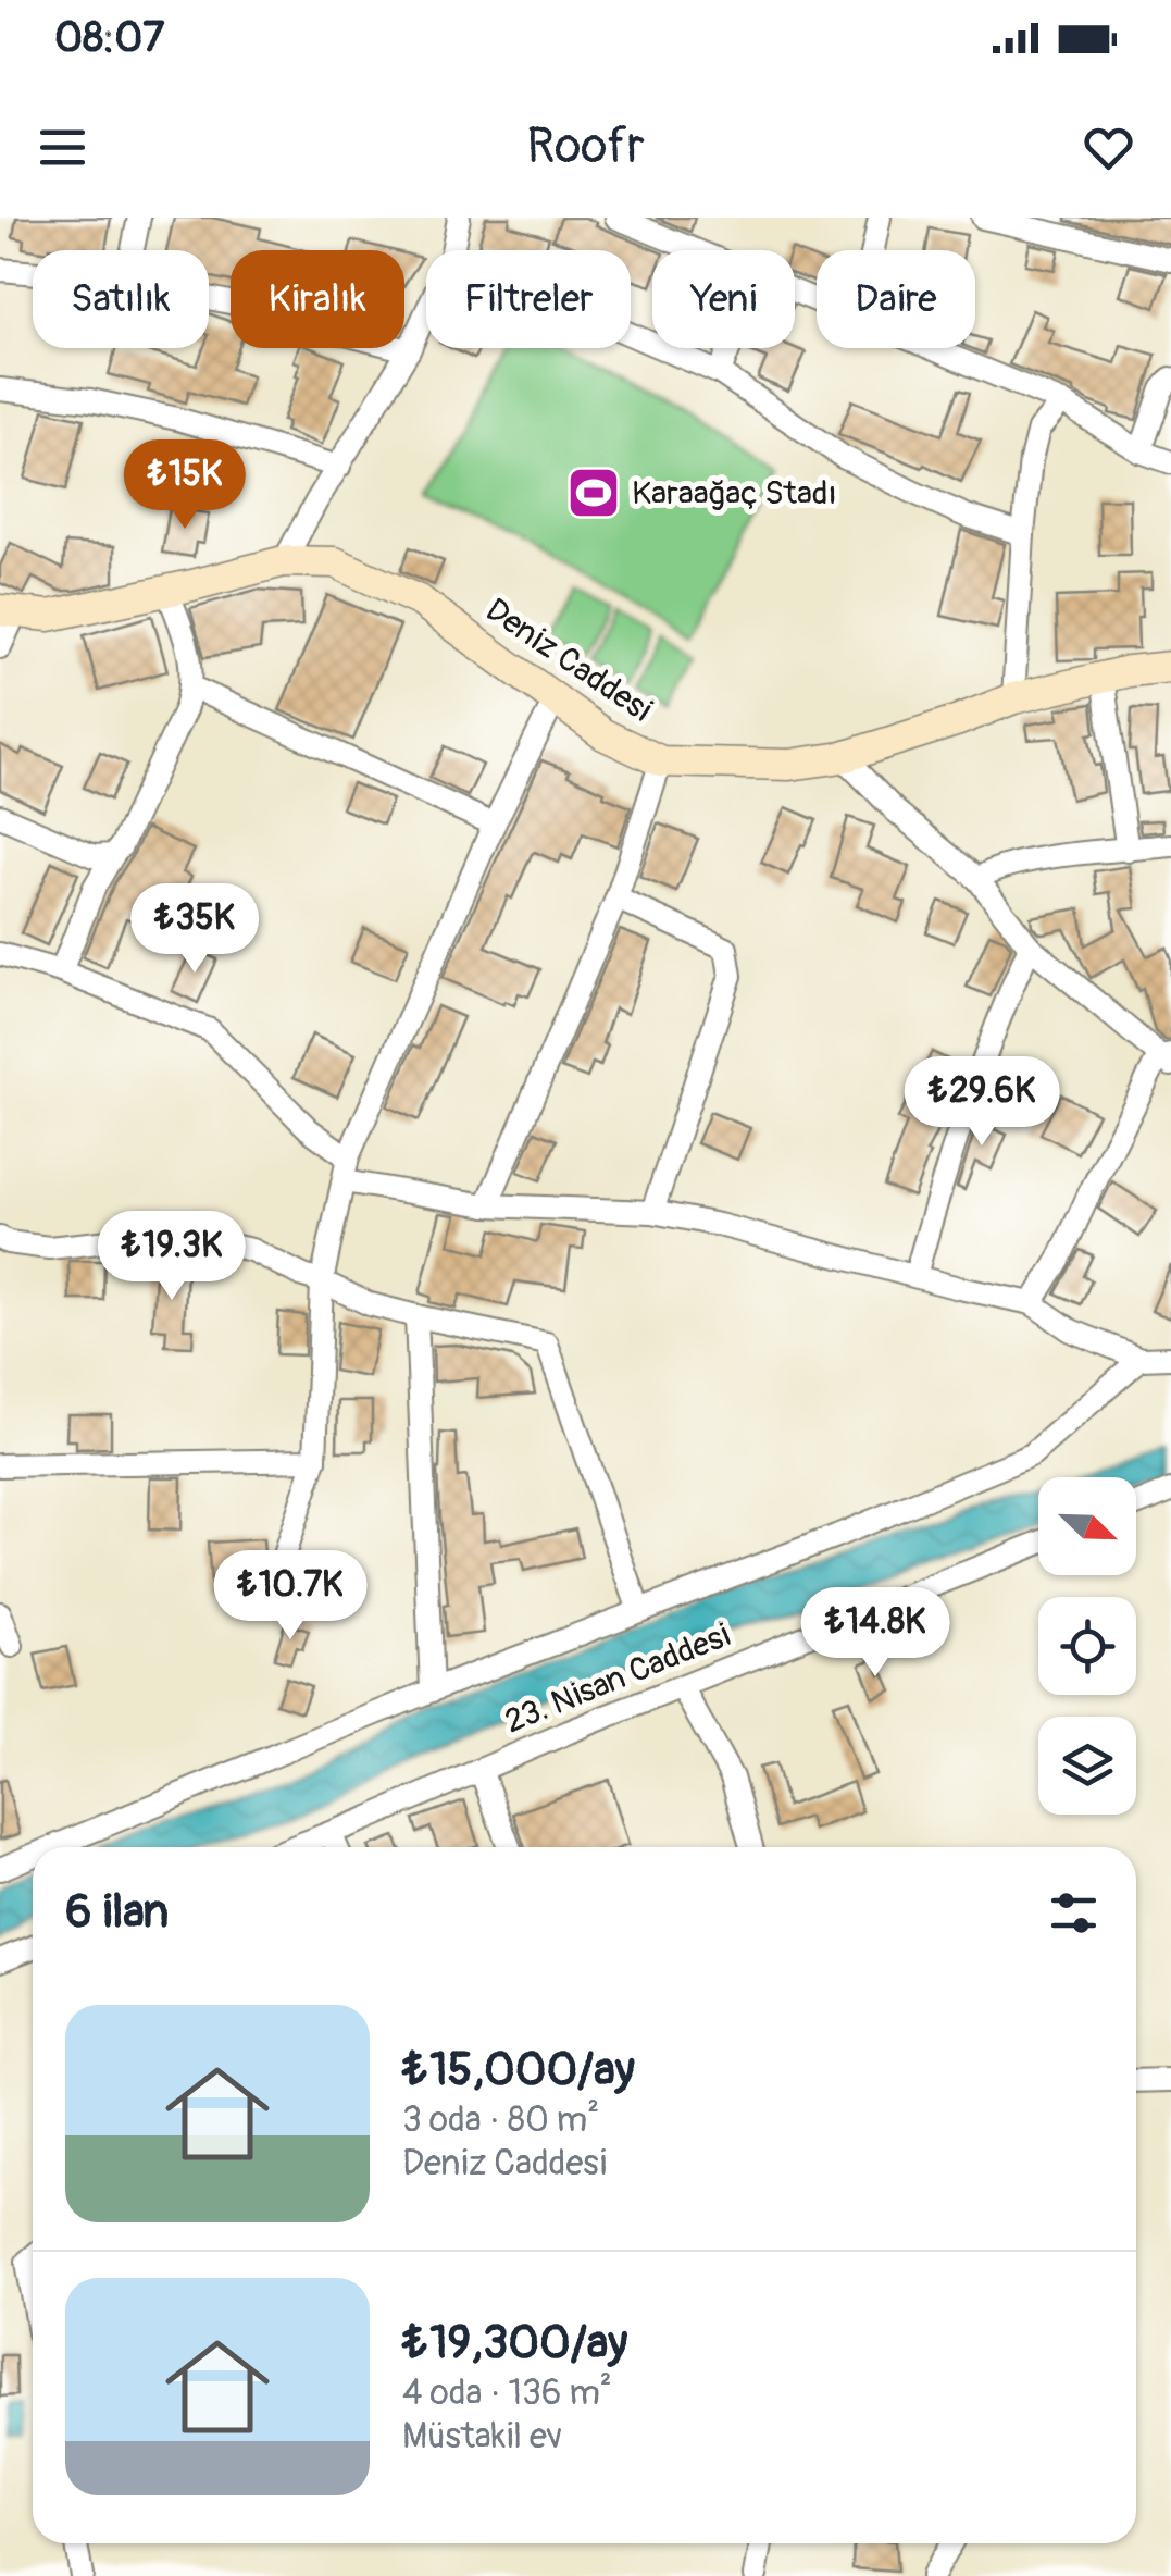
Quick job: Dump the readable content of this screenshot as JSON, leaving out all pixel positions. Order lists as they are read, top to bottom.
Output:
{
  "streets": {
    "street": ["Deniz Caddesi", "23. Nisan Caddesi"]
  },
  "places": {
    "sports": ["Karaağaç Stadı"]
  },
  "north": "bottom right",
  "page": {
    "status": "08:07",
    "header": "Roofr",
    "chip": [
      "Satılık",
      "Kiralık",
      "Filtreler",
      "Yeni",
      "Daire"
    ],
    "price": [
      "₺15K",
      "₺35K",
      "₺29.6K",
      "₺19.3K",
      "₺10.7K",
      "₺14.8K"
    ],
    "heading": "6 ilan",
    "list": [
      {
        "name": "₺15,000/ay",
        "note": "3 oda · 80 m² · Deniz Caddesi"
      },
      {
        "name": "₺19,300/ay",
        "note": "4 oda · 136 m² · Müstakil ev"
      }
    ]
  }
}
